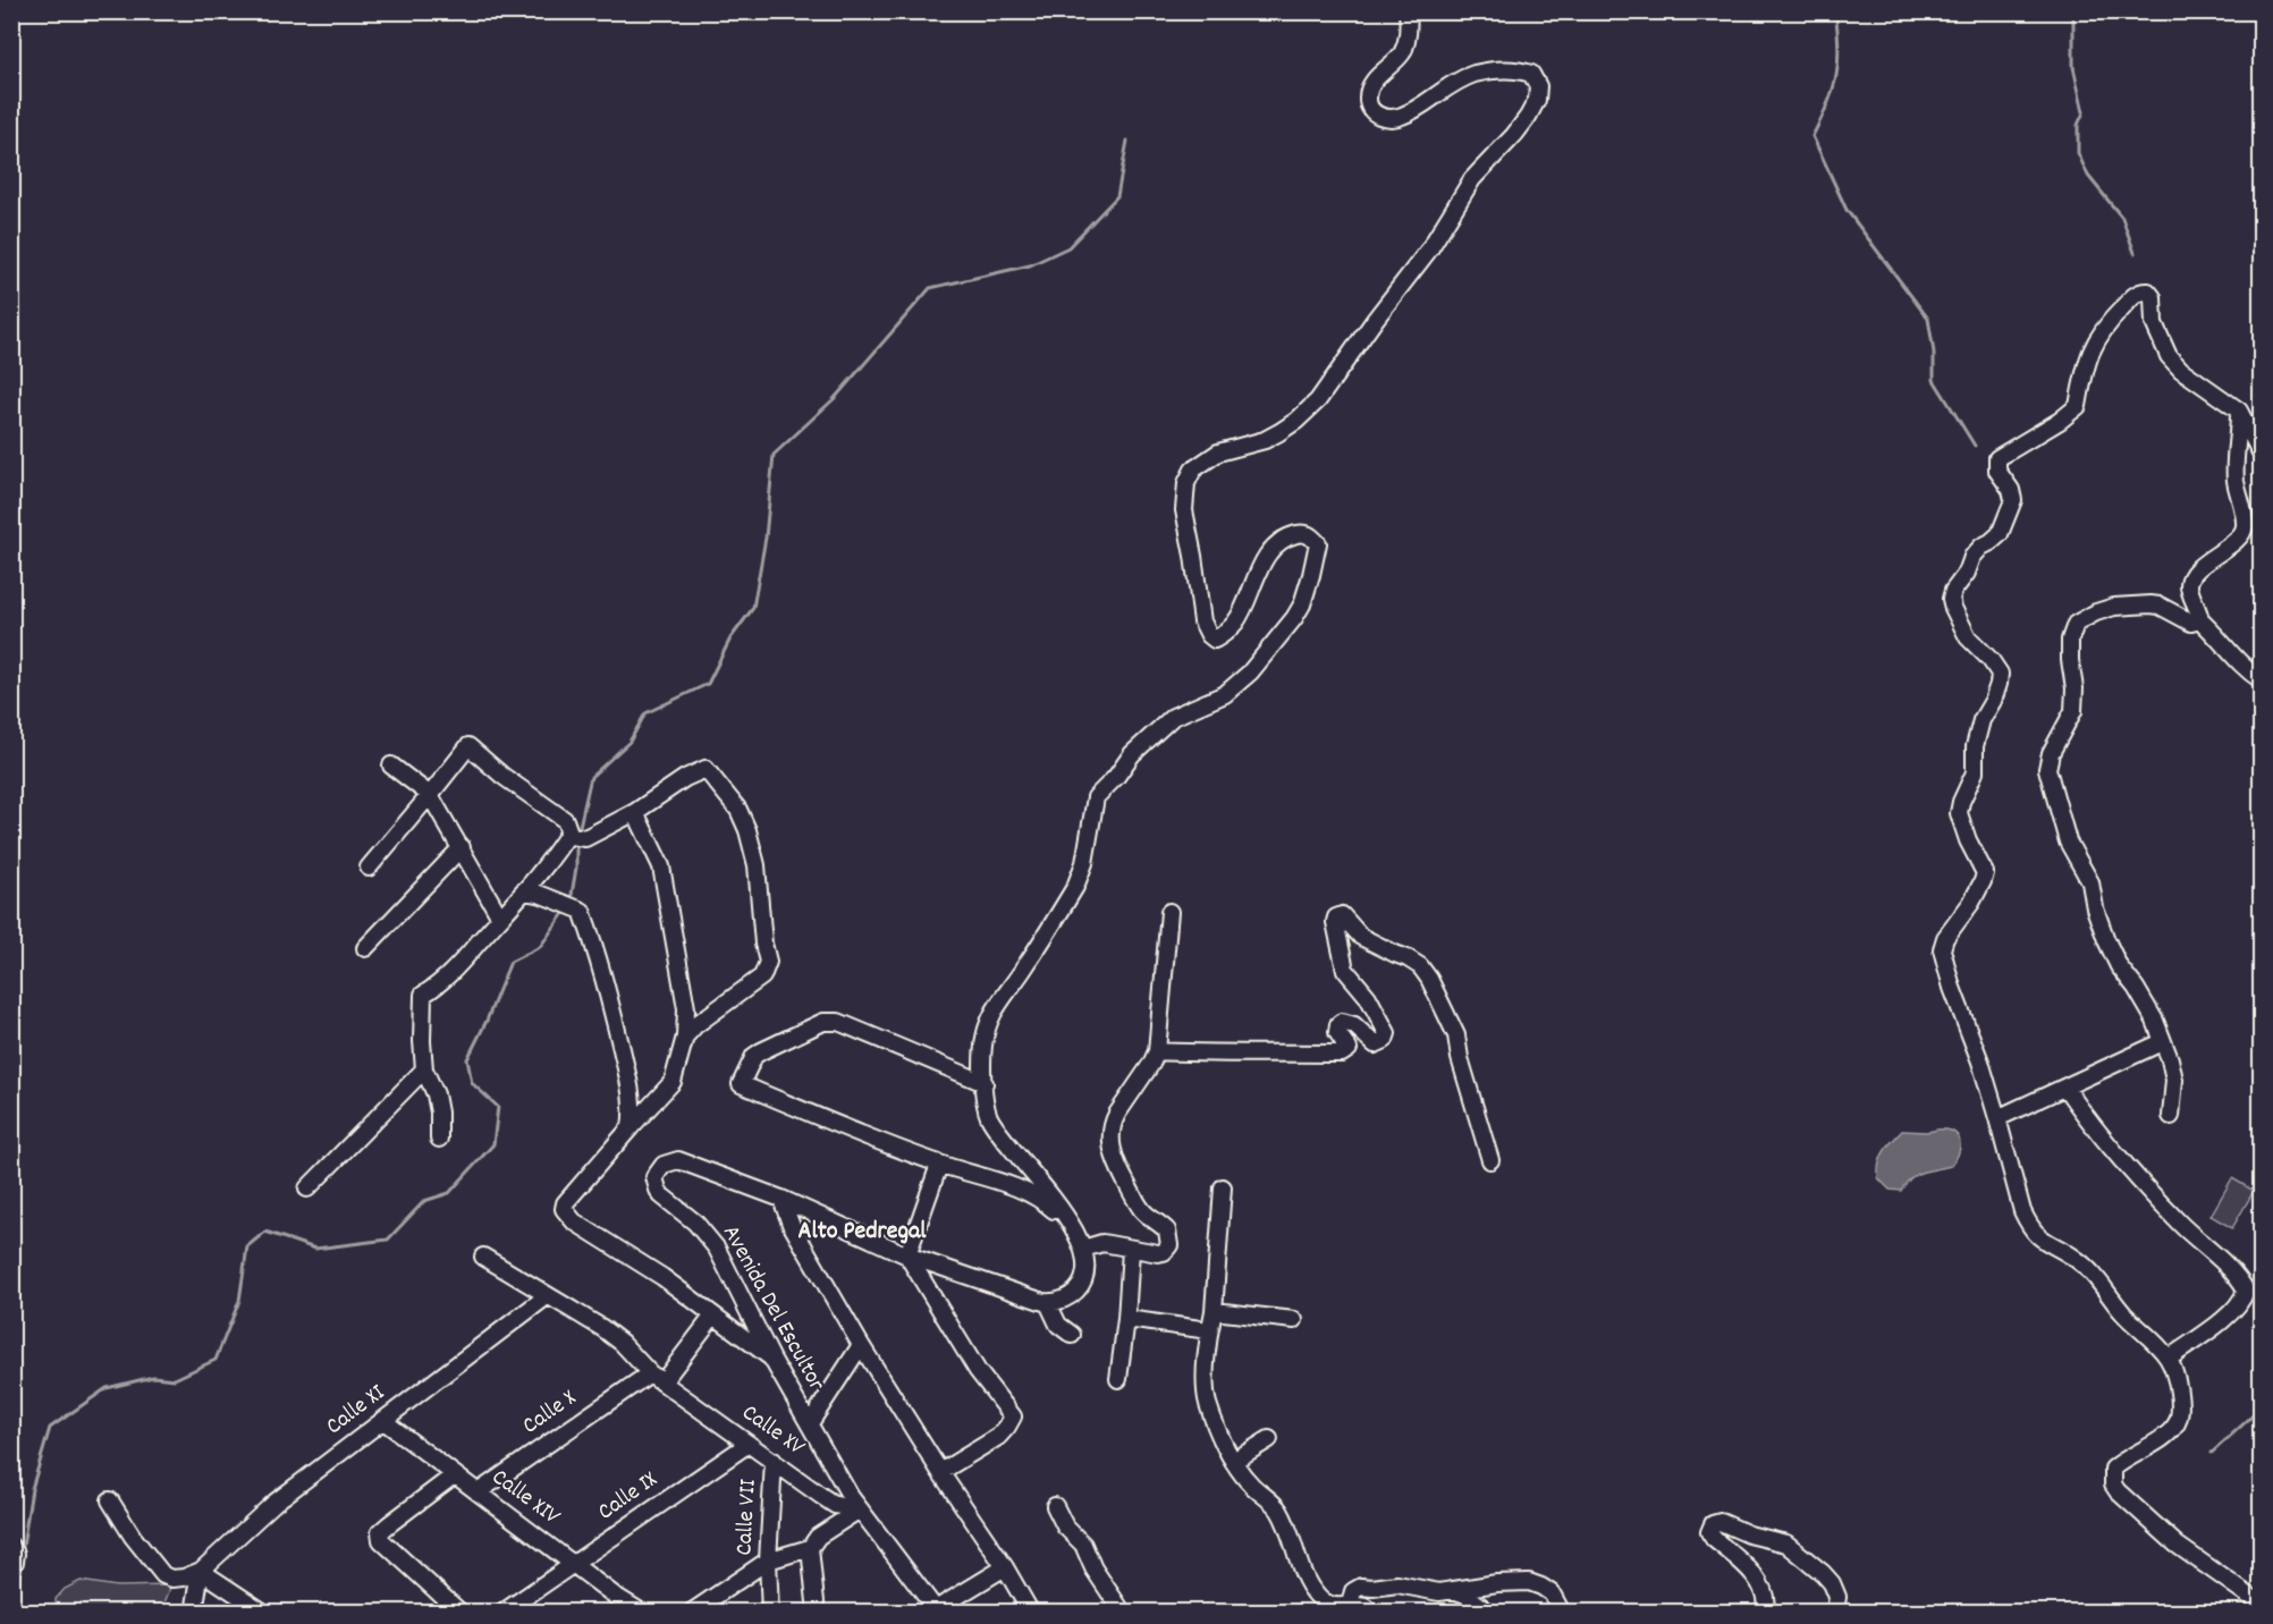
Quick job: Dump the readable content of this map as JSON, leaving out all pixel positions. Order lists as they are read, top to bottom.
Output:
{
  "streets": {
    "street": [
      "Avenida Del Escultor",
      "Calle XI",
      "Calle X",
      "Calle XV",
      "Calle IX",
      "Calle XIV",
      "Calle VII"
    ]
  },
  "crossings": [
    ["Avenida Del Escultor", "Calle XV"],
    ["Calle XI", "Calle XV"],
    ["Calle XI", "Calle XIV"],
    ["Calle X", "Calle XV"],
    ["Calle X", "Calle XIV"],
    ["Calle XV", "Calle IX"],
    ["Calle XV", "Calle VII"],
    ["Calle IX", "Calle XIV"]
  ],
  "districts": ["Alto Pedregal"]
}
